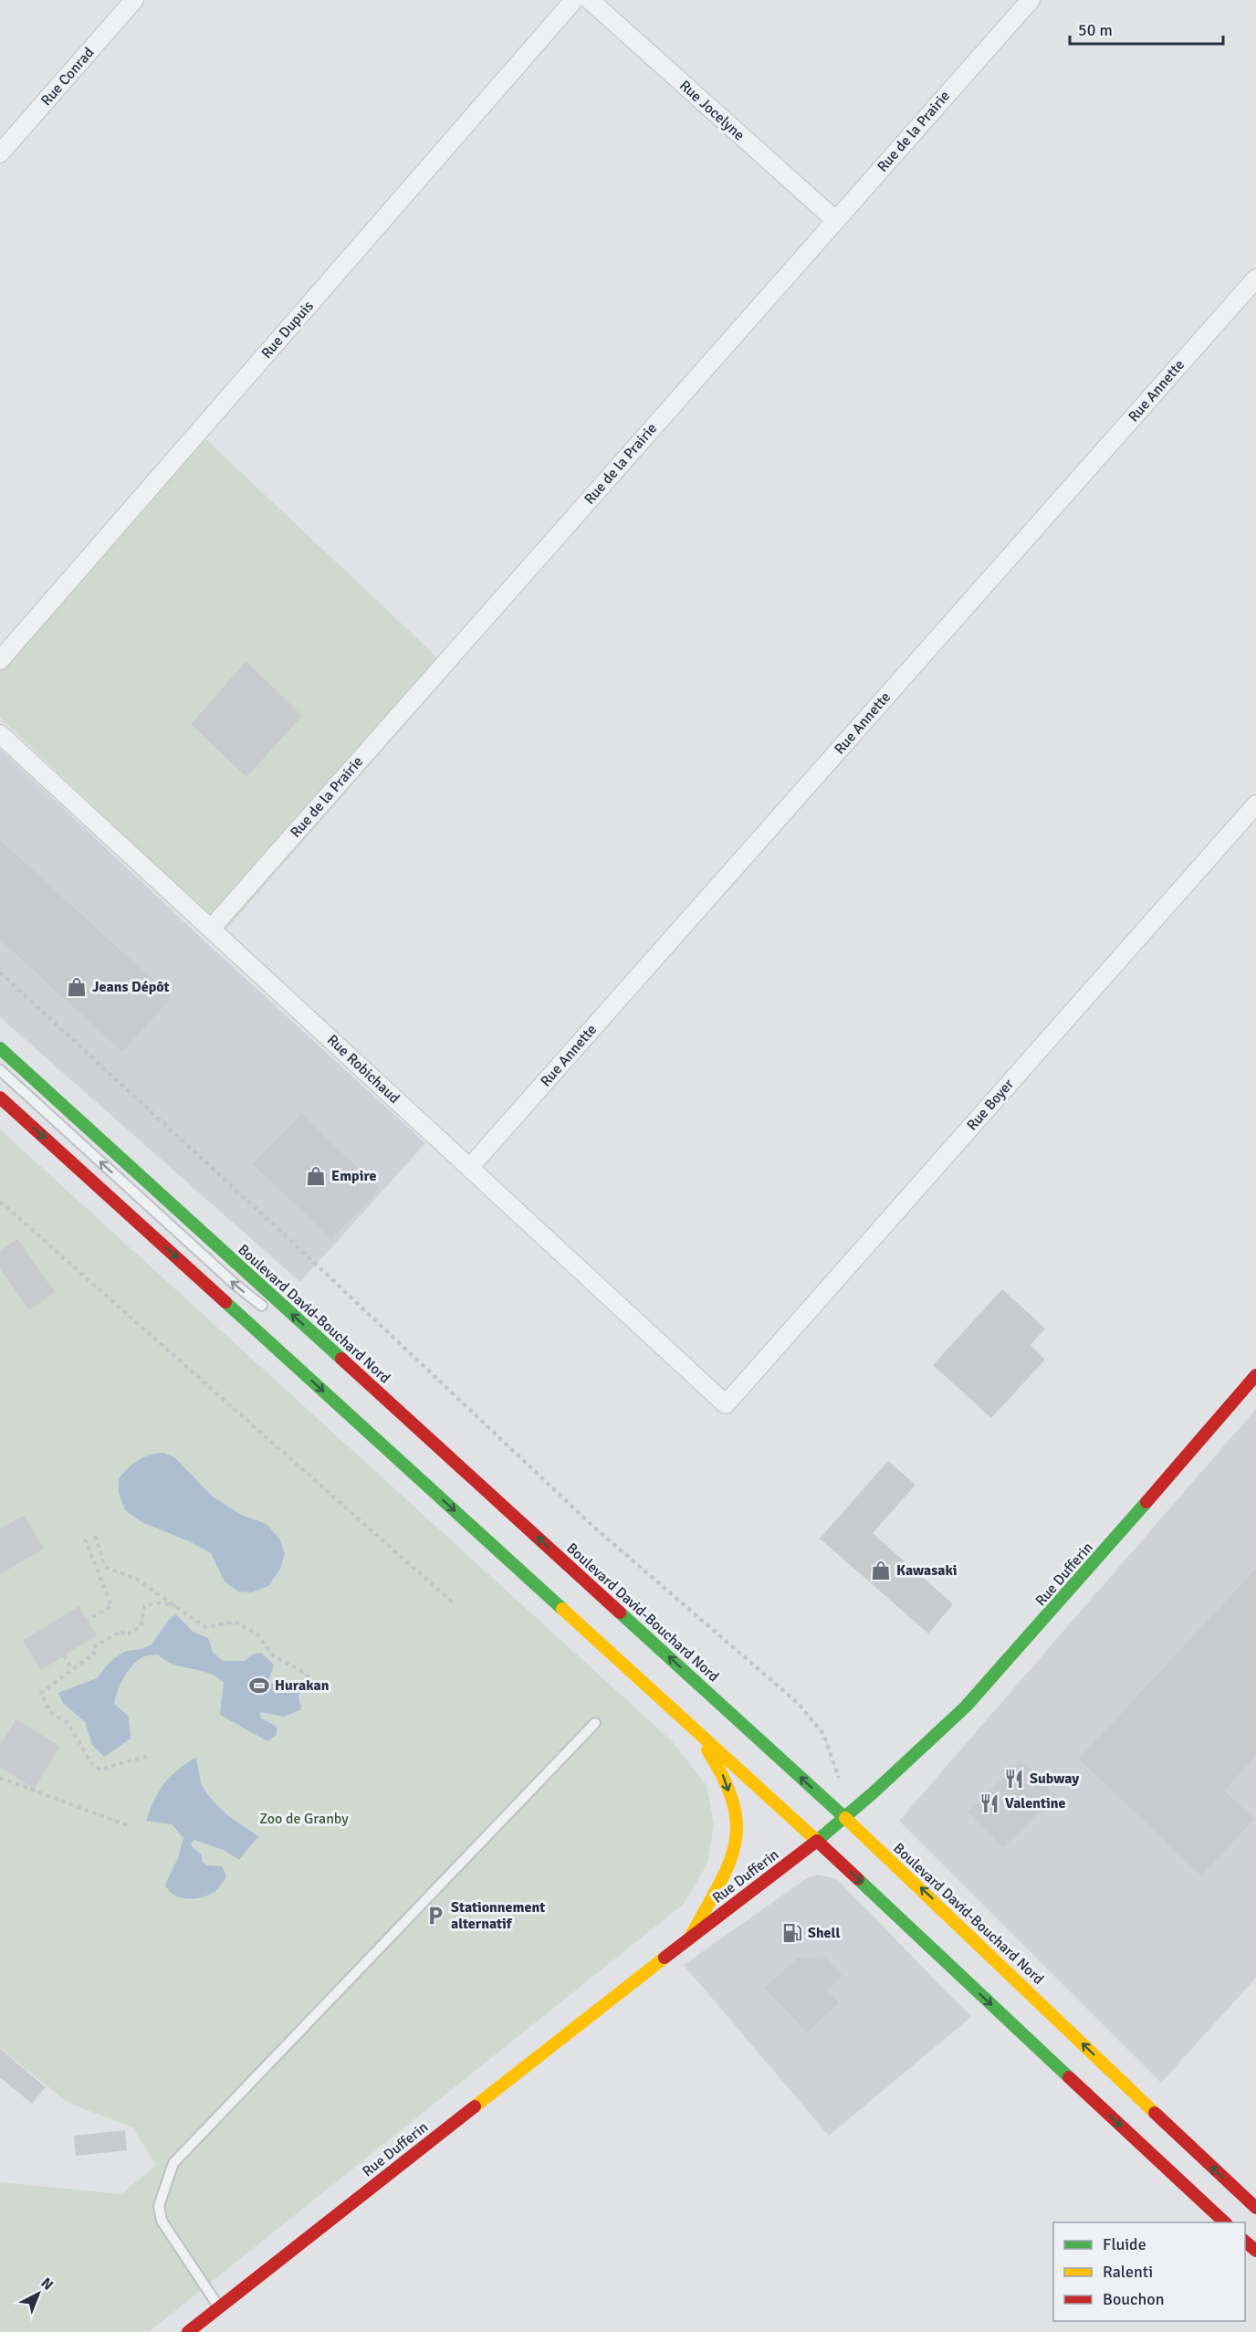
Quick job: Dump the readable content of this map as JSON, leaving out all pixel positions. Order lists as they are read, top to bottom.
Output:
{
  "streets": {
    "main road": ["Boulevard David-Bouchard Nord", "Rue Dufferin"],
    "street": [
      "Rue Conrad",
      "Rue Jocelyne",
      "Rue de la Prairie",
      "Rue Dupuis",
      "Rue Annette",
      "Rue Robichaud",
      "Rue Boyer"
    ]
  },
  "crossings": [
    ["Rue Jocelyne", "Rue de la Prairie"],
    ["Rue de la Prairie", "Rue Robichaud"],
    ["Rue Annette", "Rue Robichaud"],
    ["Rue Robichaud", "Rue Boyer"],
    ["Boulevard David-Bouchard Nord", "Rue Dufferin"]
  ],
  "parks": ["Zoo de Granby"],
  "places": {
    "shop": ["Jeans Dépôt", "Empire", "Kawasaki"],
    "sports": ["Hurakan"],
    "restaurant": ["Subway", "Valentine"],
    "parking": ["Stationnement alternatif"],
    "fuel station": ["Shell"]
  },
  "legend": ["Fluide", "Ralenti", "Bouchon"],
  "scale_bar": "50 m",
  "north": "top right"
}
